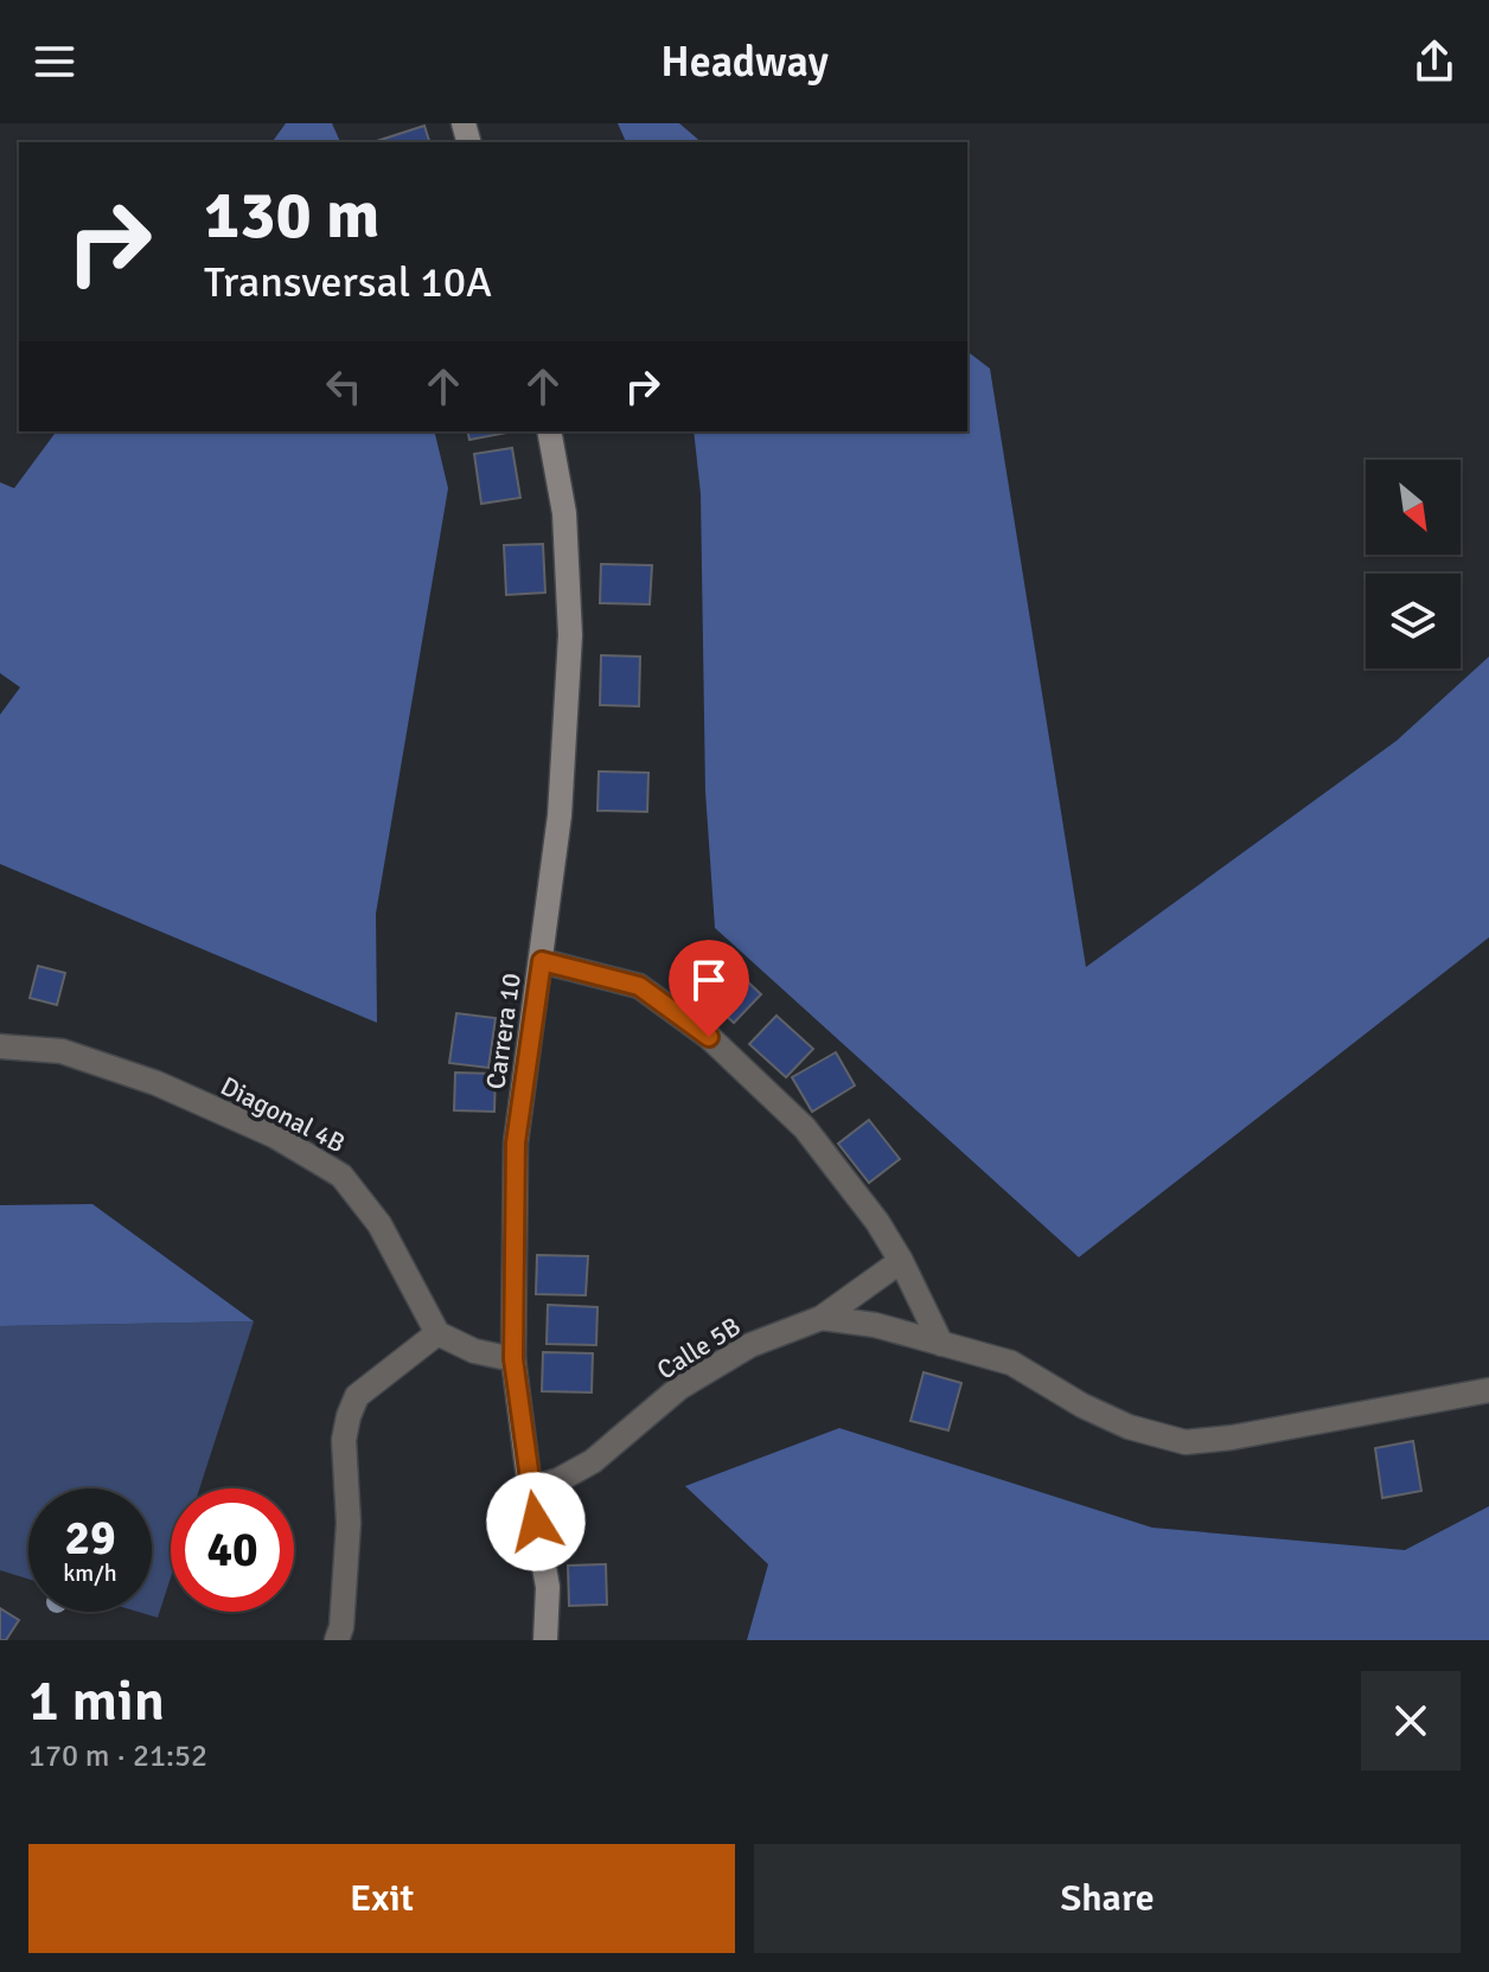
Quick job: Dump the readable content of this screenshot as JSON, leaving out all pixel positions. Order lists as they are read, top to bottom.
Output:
{
  "streets": {
    "street": ["Carrera 10", "Diagonal 4B", "Calle 5B"]
  },
  "crossings": [
    ["Carrera 10", "Calle 5B"]
  ],
  "north": "bottom right",
  "page": {
    "header": "Headway",
    "turn": ["130 m", "Transversal 10A"],
    "speed": "29 km/h",
    "limit": "40",
    "heading": ["1 min", "170 m · 21:52"],
    "buttons": ["Exit", "Share"]
  }
}
